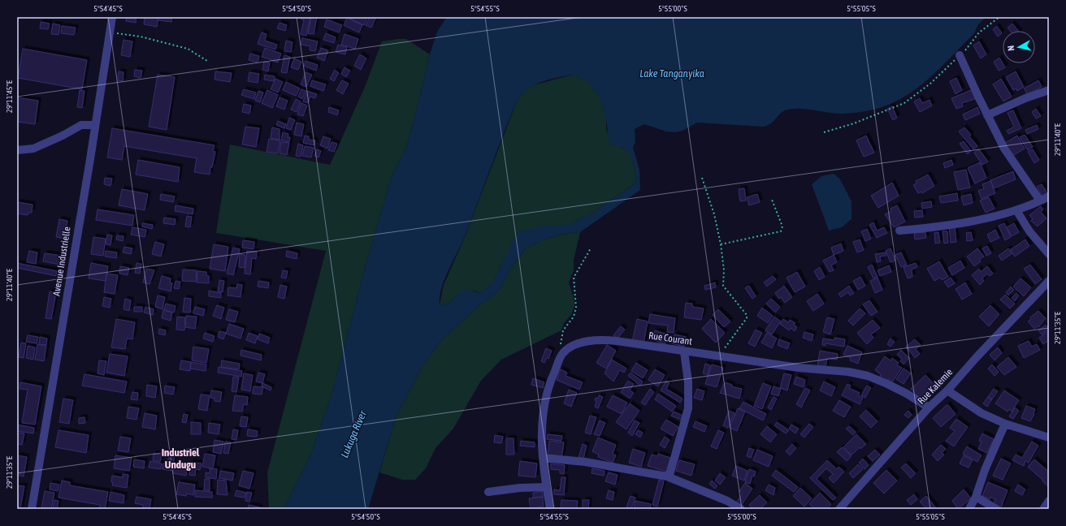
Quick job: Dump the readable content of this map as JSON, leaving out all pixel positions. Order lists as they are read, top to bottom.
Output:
{
  "streets": {
    "street": ["Avenue Industrielle", "Rue Courant", "Rue Kalemie"]
  },
  "crossings": [
    ["Rue Courant", "Rue Kalemie"]
  ],
  "districts": ["Industriel Undugu"],
  "water": ["Lake Tanganyika", "Lukuga River"],
  "north": "left",
  "coordinates": [
    "5°54'45\"S",
    "5°54'50\"S",
    "5°54'55\"S",
    "5°55'00\"S",
    "5°55'05\"S",
    "29°11'45\"E",
    "29°11'40\"E",
    "29°11'35\"E"
  ]
}
